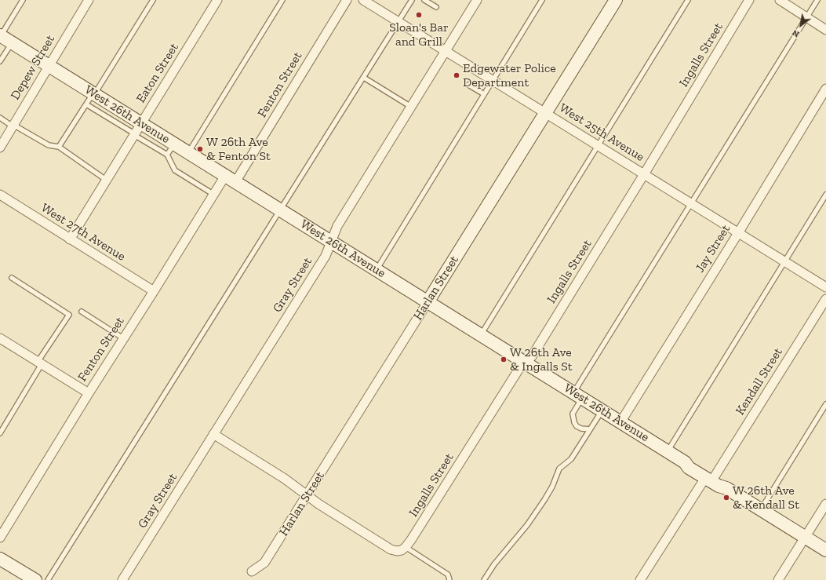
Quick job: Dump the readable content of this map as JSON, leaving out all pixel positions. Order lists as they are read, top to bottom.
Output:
{
  "streets": {
    "street": [
      "Ingalls Street",
      "Depew Street",
      "Eaton Street",
      "Fenton Street",
      "West 26th Avenue",
      "West 25th Avenue",
      "West 27th Avenue",
      "Jay Street",
      "Gray Street",
      "Harlan Street",
      "Kendall Street"
    ]
  },
  "crossings": [
    ["Ingalls Street", "West 26th Avenue"],
    ["Ingalls Street", "West 25th Avenue"],
    ["Depew Street", "West 26th Avenue"],
    ["Eaton Street", "West 26th Avenue"],
    ["Eaton Street", "West 27th Avenue"],
    ["Fenton Street", "West 26th Avenue"],
    ["Fenton Street", "West 27th Avenue"],
    ["West 26th Avenue", "Jay Street"],
    ["West 26th Avenue", "Gray Street"],
    ["West 26th Avenue", "Harlan Street"],
    ["West 26th Avenue", "Kendall Street"],
    ["West 25th Avenue", "Jay Street"],
    ["West 25th Avenue", "Gray Street"],
    ["West 25th Avenue", "Harlan Street"]
  ],
  "places": [
    "Sloan's Bar and Grill",
    "Edgewater Police Department",
    "W 26th Ave & Fenton St",
    "W 26th Ave & Ingalls St",
    "W 26th Ave & Kendall St"
  ],
  "north": "bottom left"
}
